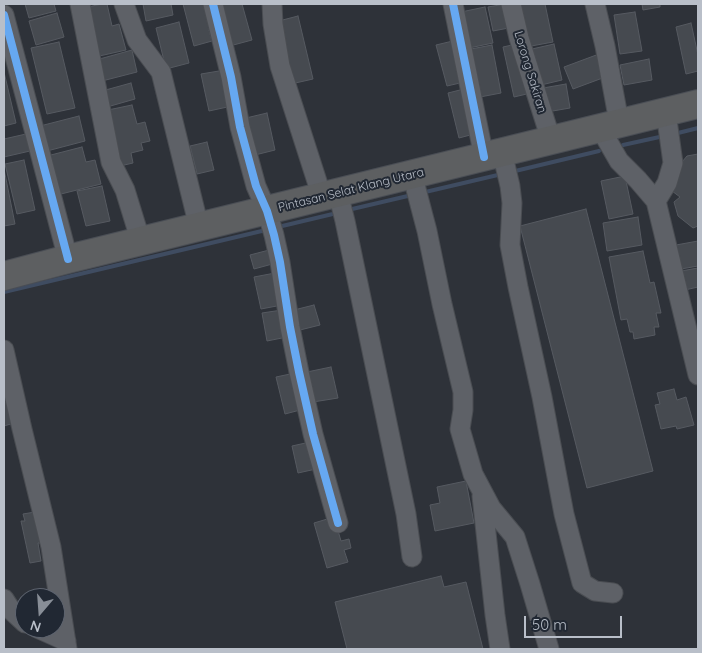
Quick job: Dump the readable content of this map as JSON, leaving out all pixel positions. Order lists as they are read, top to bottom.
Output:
{
  "streets": {
    "highway": ["Pintasan Selat Klang Utara"],
    "street": ["Lorong Sakiran"]
  },
  "crossings": [
    ["Lorong Sakiran", "Pintasan Selat Klang Utara"]
  ],
  "scale_bar": "50 m",
  "north": "bottom"
}
